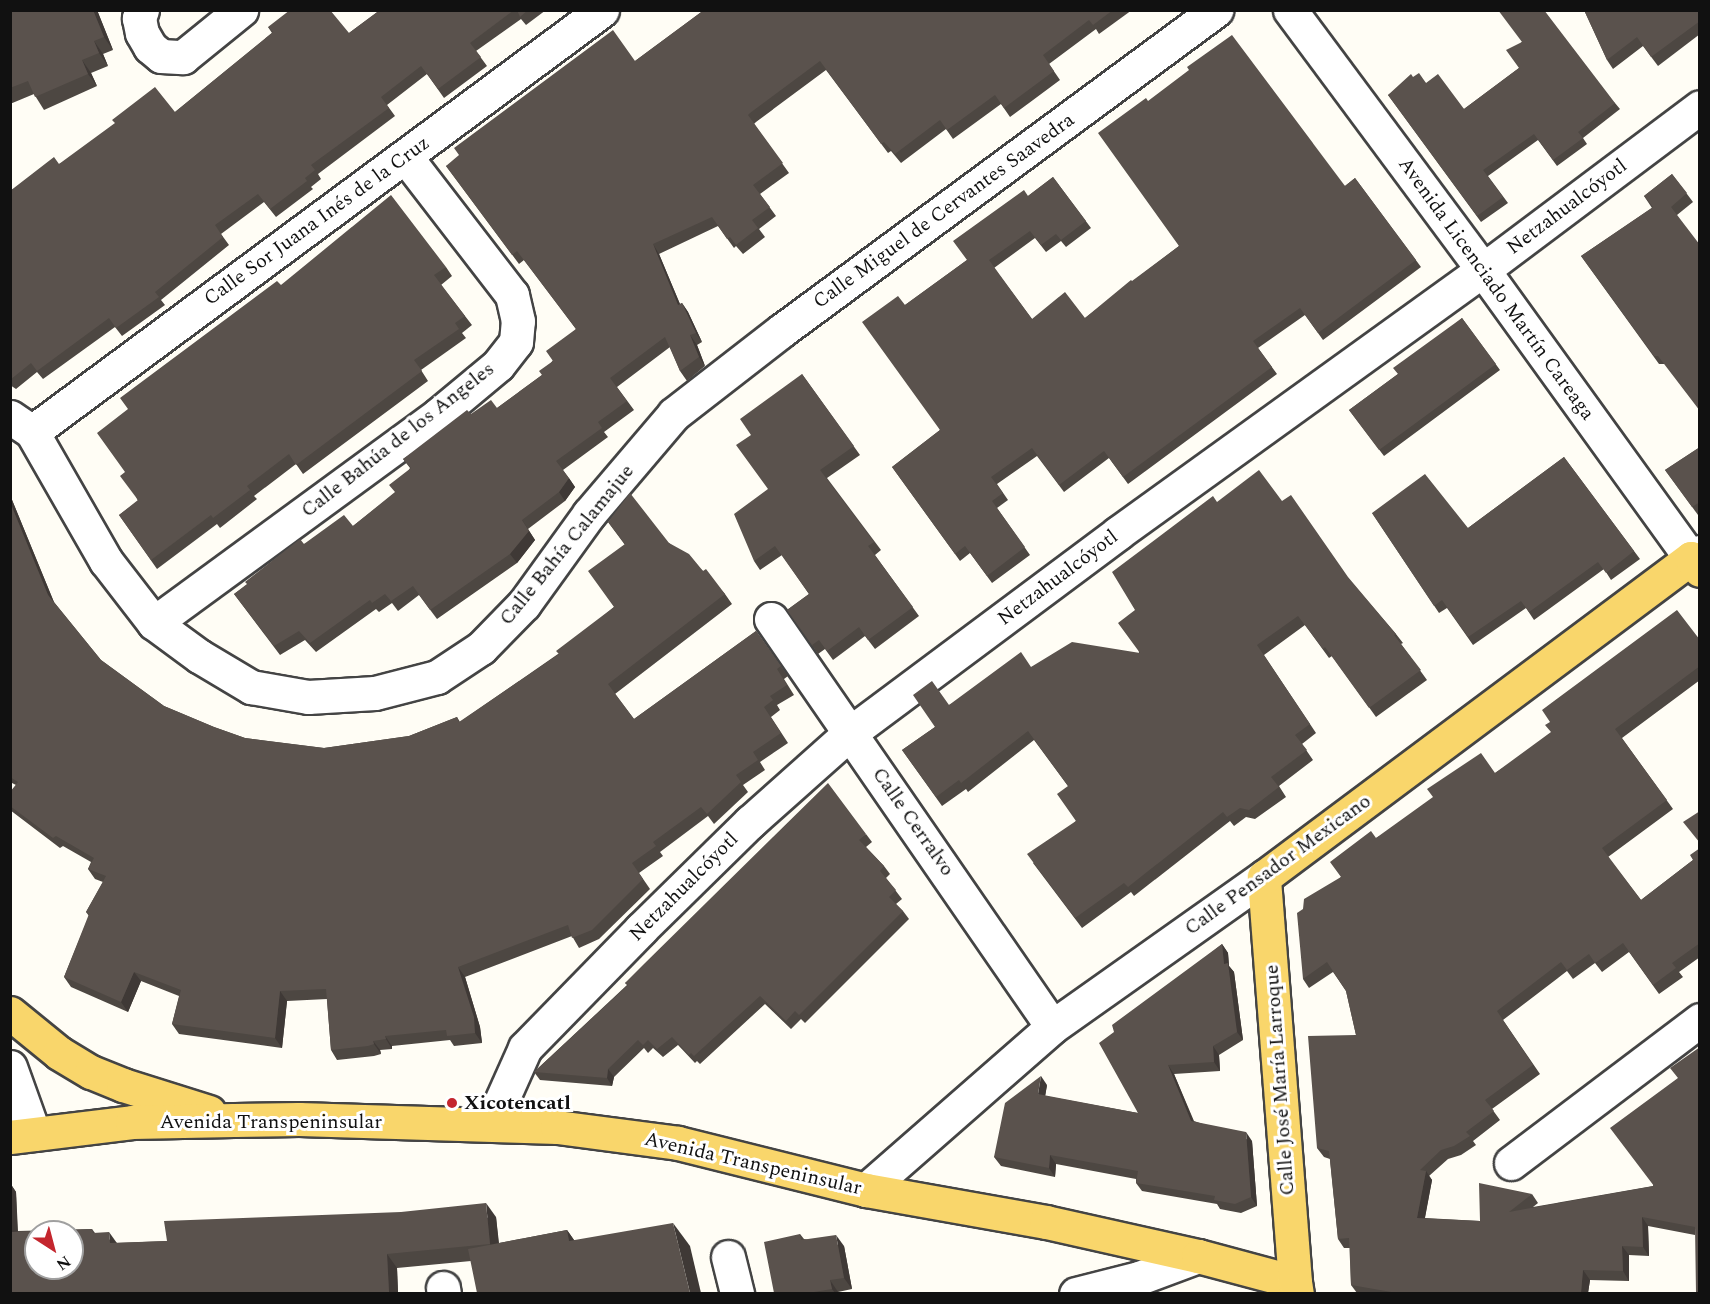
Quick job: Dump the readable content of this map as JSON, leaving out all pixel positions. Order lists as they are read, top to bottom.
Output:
{
  "streets": {
    "main road": ["Calle Pensador Mexicano", "Calle José María Larroque", "Avenida Transpeninsular"],
    "street": [
      "Netzahualcóyotl",
      "Calle Miguel de Cervantes Saavedra",
      "Calle Sor Juana Inés de la Cruz",
      "Avenida Licenciado Martín Careaga",
      "Calle Bahúa de los Angeles",
      "Calle Bahía Calamajue",
      "Calle Cerralvo"
    ]
  },
  "crossings": [
    ["Netzahualcóyotl", "Avenida Licenciado Martín Careaga"],
    ["Netzahualcóyotl", "Calle Cerralvo"],
    ["Netzahualcóyotl", "Avenida Transpeninsular"],
    ["Calle Miguel de Cervantes Saavedra", "Calle Bahía Calamajue"],
    ["Calle Sor Juana Inés de la Cruz", "Calle Bahúa de los Angeles"],
    ["Calle Sor Juana Inés de la Cruz", "Calle Bahía Calamajue"],
    ["Avenida Licenciado Martín Careaga", "Calle Pensador Mexicano"],
    ["Calle Bahúa de los Angeles", "Calle Bahía Calamajue"],
    ["Calle Cerralvo", "Calle Pensador Mexicano"],
    ["Calle Pensador Mexicano", "Calle José María Larroque"],
    ["Calle Pensador Mexicano", "Avenida Transpeninsular"],
    ["Calle José María Larroque", "Avenida Transpeninsular"]
  ],
  "places": ["Xicotencatl"],
  "north": "bottom right"
}
